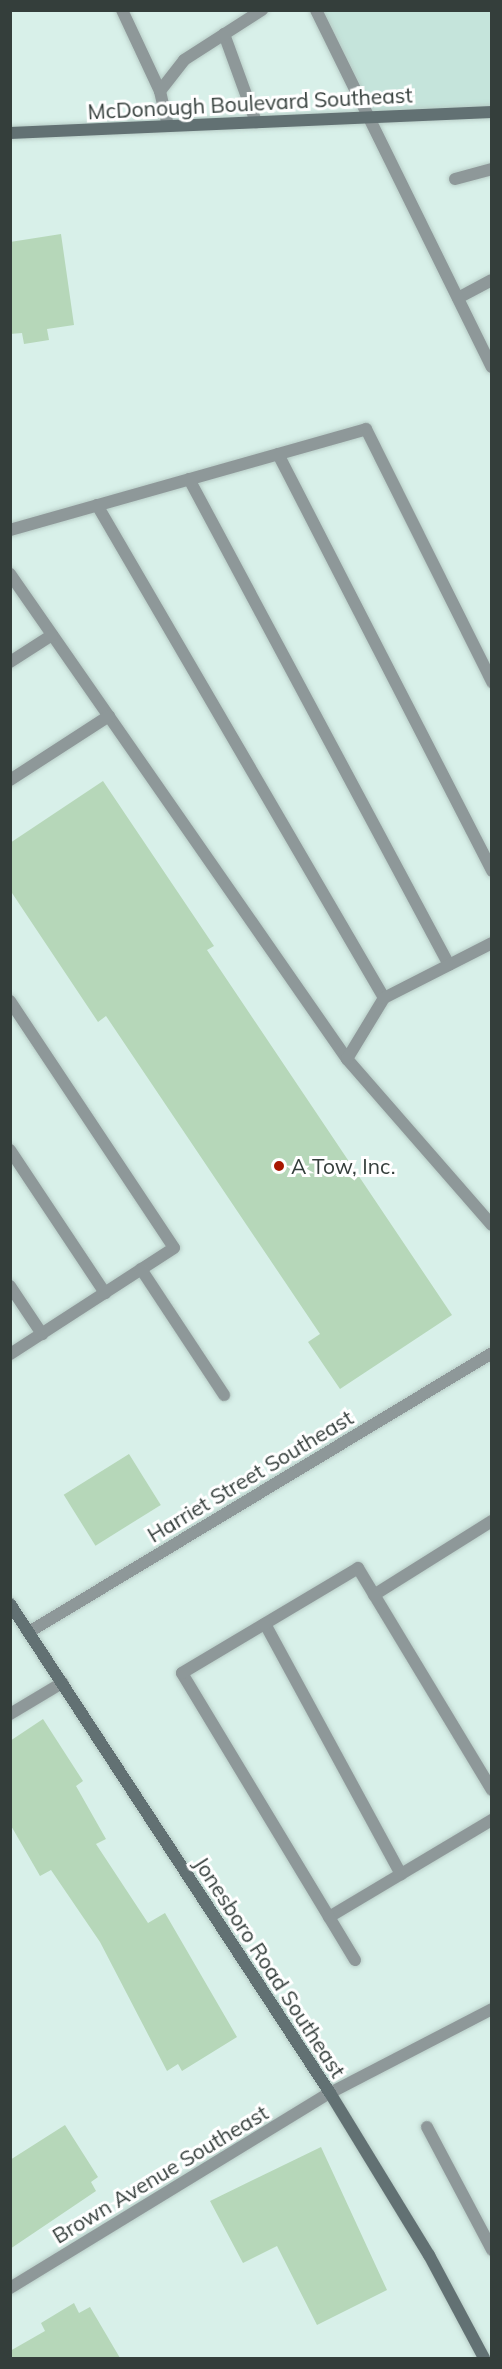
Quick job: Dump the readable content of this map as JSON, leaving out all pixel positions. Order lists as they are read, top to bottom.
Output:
{
  "streets": {
    "main road": ["McDonough Boulevard Southeast", "Jonesboro Road Southeast"],
    "street": ["Harriet Street Southeast", "Brown Avenue Southeast"]
  },
  "crossings": [
    ["Harriet Street Southeast", "Jonesboro Road Southeast"],
    ["Jonesboro Road Southeast", "Brown Avenue Southeast"]
  ],
  "places": ["A Tow, Inc."]
}
